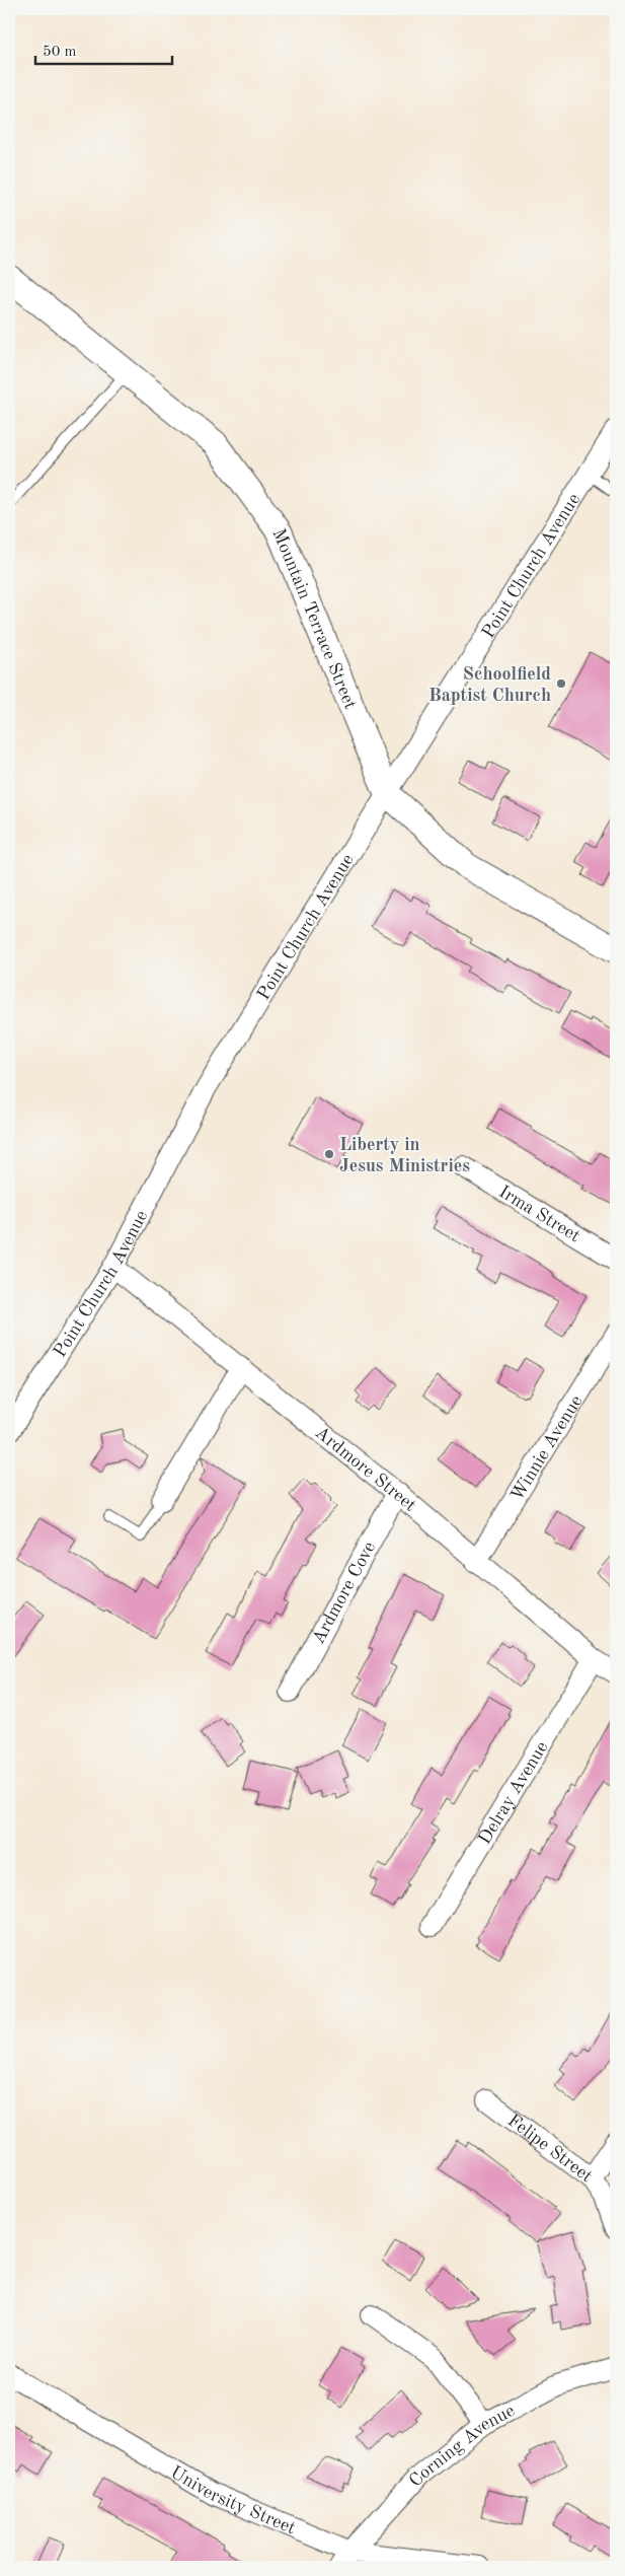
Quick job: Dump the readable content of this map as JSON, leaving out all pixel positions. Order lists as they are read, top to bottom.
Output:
{
  "streets": {
    "street": [
      "Point Church Avenue",
      "Mountain Terrace Street",
      "Irma Street",
      "Winnie Avenue",
      "Ardmore Street",
      "Ardmore Cove",
      "Delray Avenue",
      "Felipe Street",
      "Corning Avenue",
      "University Street"
    ]
  },
  "crossings": [
    ["Point Church Avenue", "Mountain Terrace Street"],
    ["Point Church Avenue", "Ardmore Street"],
    ["Winnie Avenue", "Ardmore Street"],
    ["Ardmore Street", "Ardmore Cove"],
    ["Ardmore Street", "Delray Avenue"],
    ["Corning Avenue", "University Street"]
  ],
  "places": ["Schoolfield Baptist Church", "Liberty in Jesus Ministries"],
  "scale_bar": "50 m"
}
